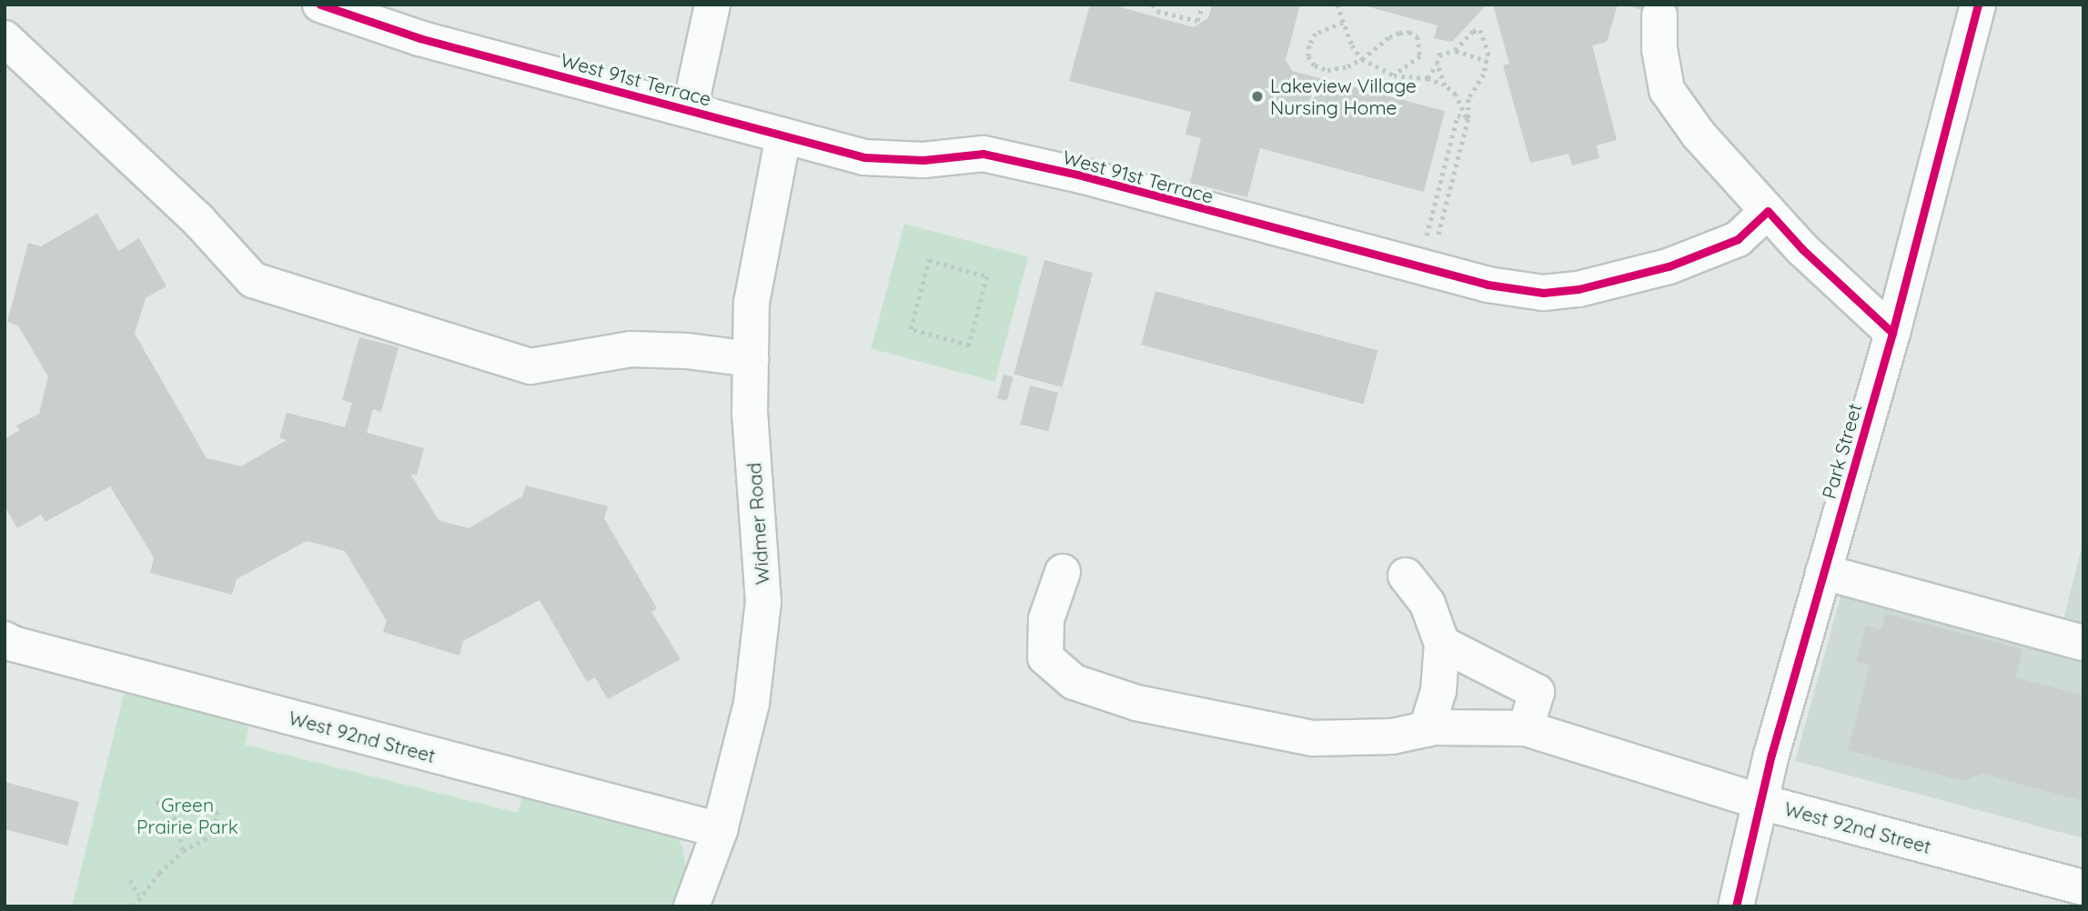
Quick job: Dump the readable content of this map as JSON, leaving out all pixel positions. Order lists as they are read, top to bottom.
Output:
{
  "streets": {
    "street": [
      "West 91st Terrace",
      "Park Street",
      "Widmer Road",
      "West 92nd Street"
    ]
  },
  "crossings": [
    ["West 91st Terrace", "Widmer Road"],
    ["Park Street", "West 92nd Street"],
    ["Widmer Road", "West 92nd Street"]
  ],
  "parks": ["Green Prairie Park"],
  "places": ["Lakeview Village Nursing Home"]
}
